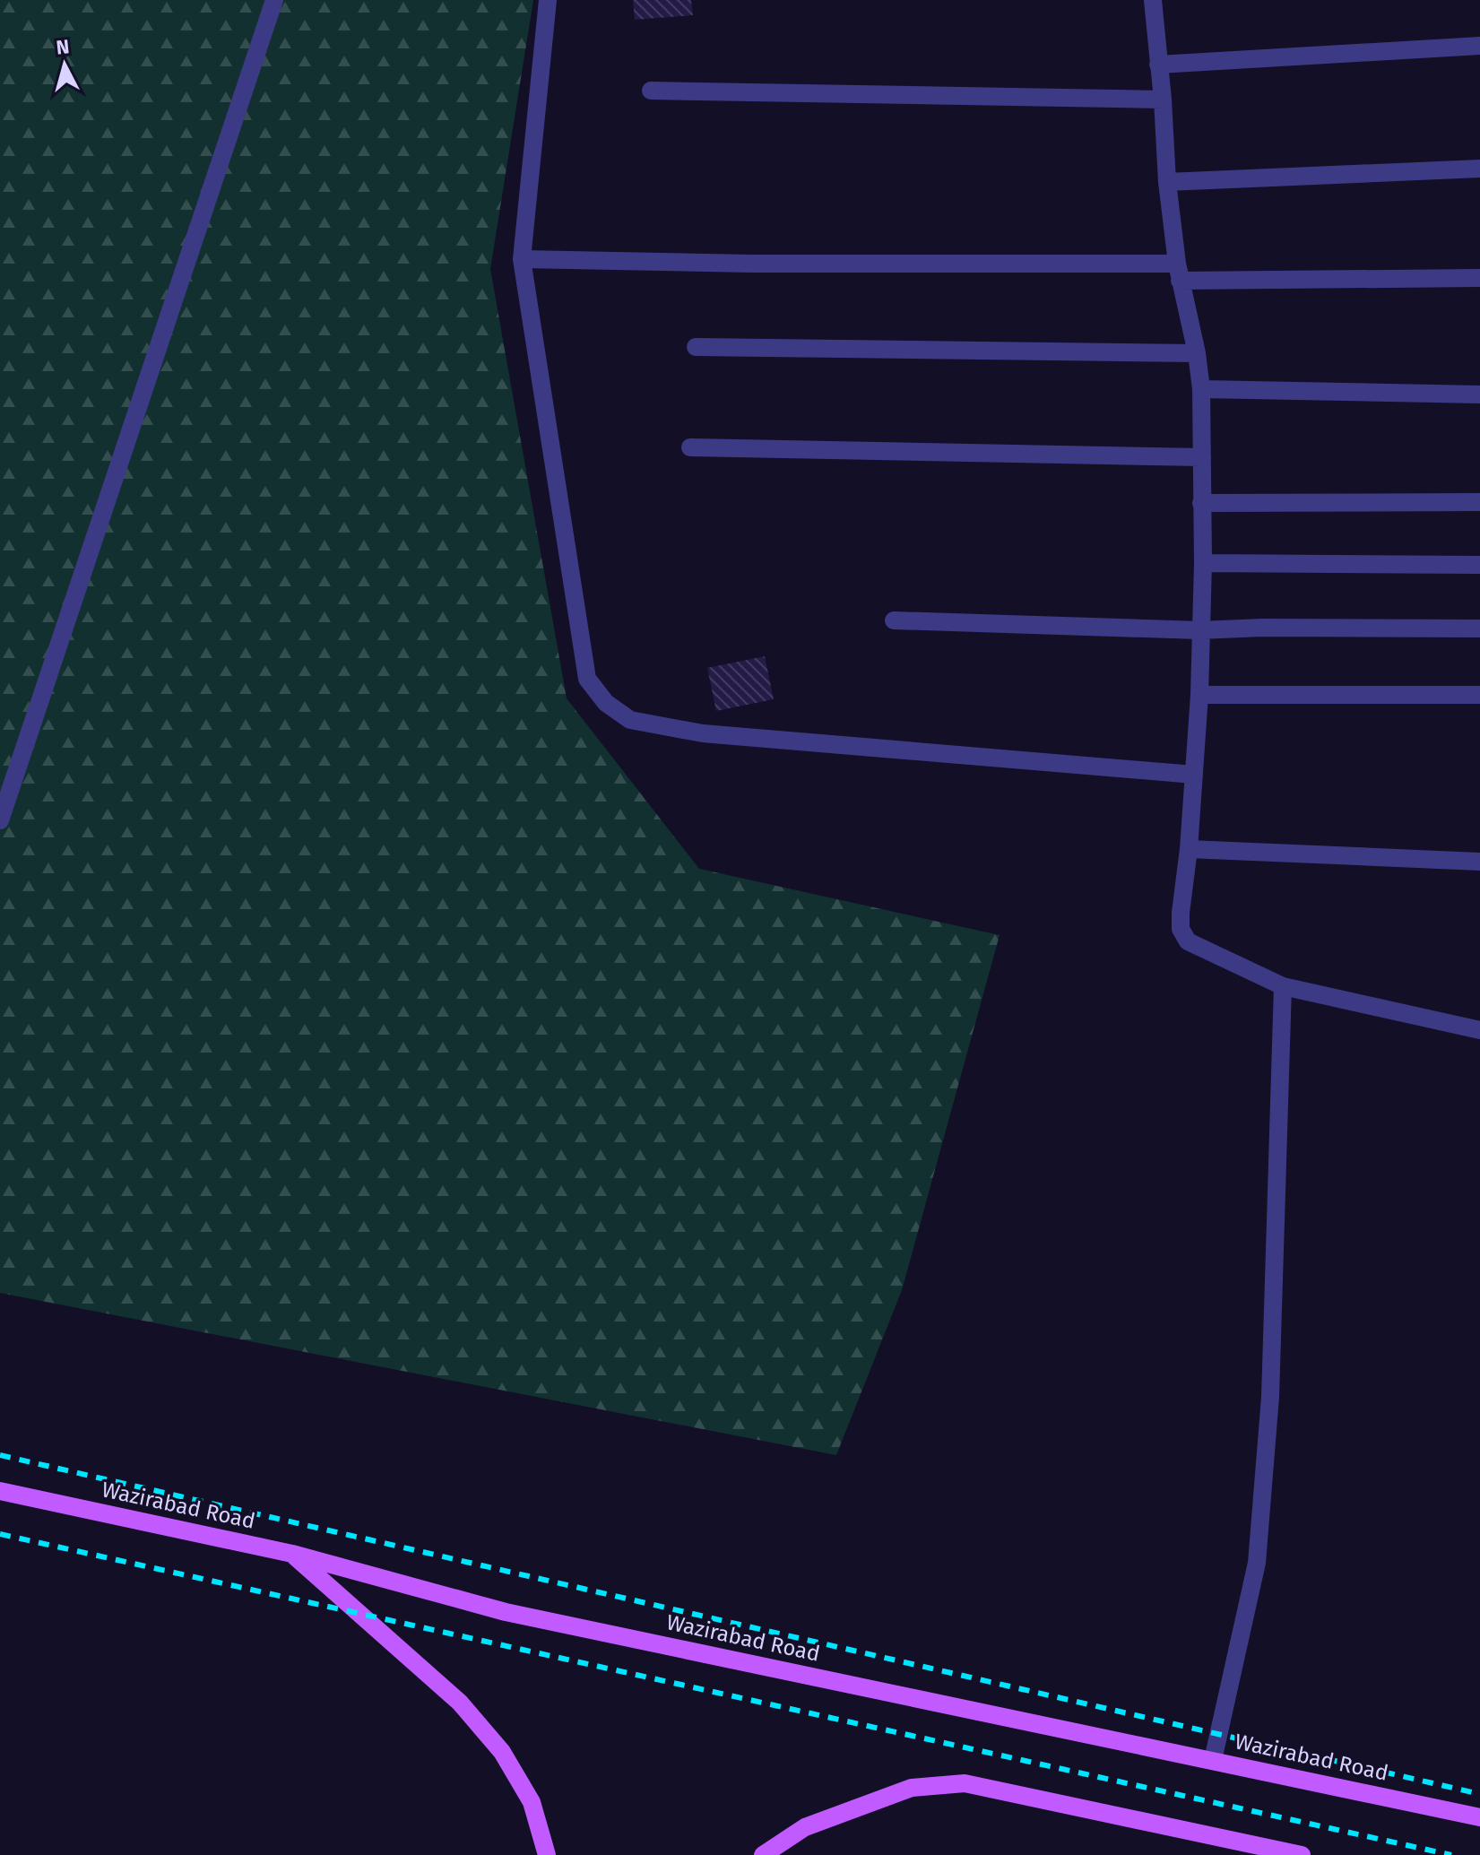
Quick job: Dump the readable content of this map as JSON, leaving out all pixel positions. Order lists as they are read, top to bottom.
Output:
{
  "streets": {
    "main road": ["Wazirabad Road"]
  },
  "north": "top"
}
